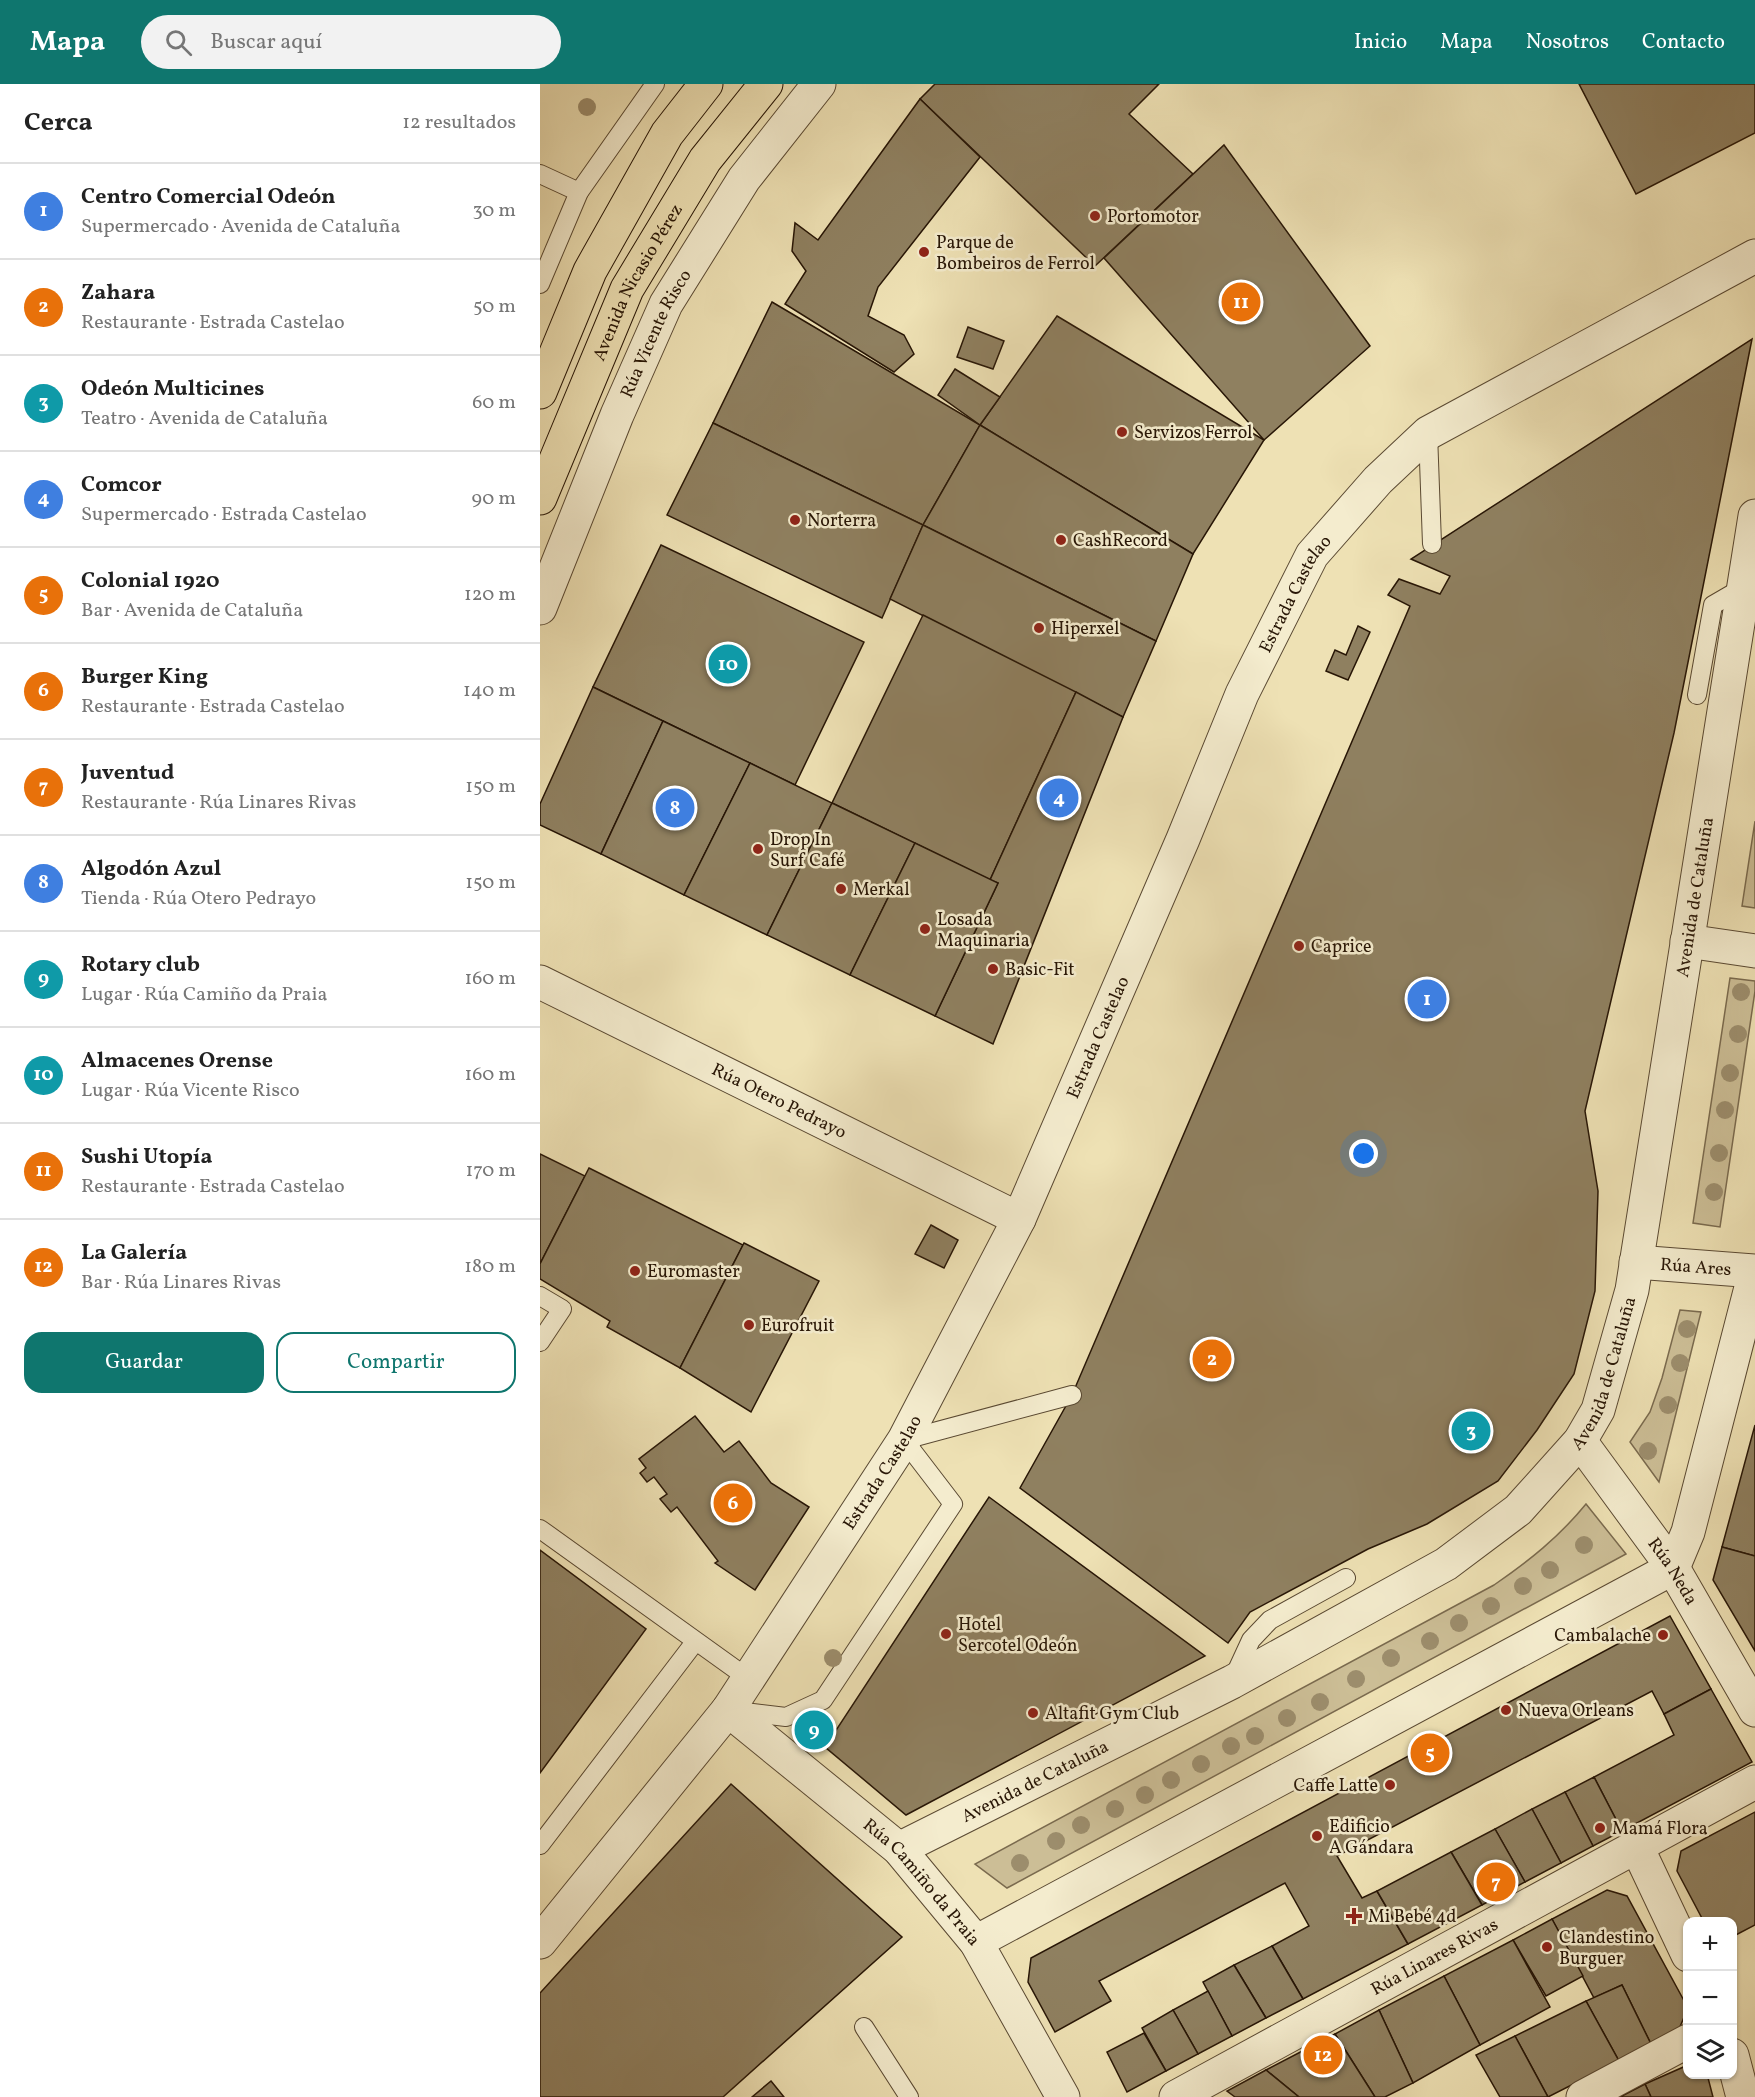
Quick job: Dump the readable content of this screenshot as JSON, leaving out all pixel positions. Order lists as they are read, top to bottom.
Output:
{
  "streets": {
    "highway": ["Avenida Nicasio Pérez"],
    "street": [
      "Rúa Vicente Risco",
      "Estrada Castelao",
      "Avenida de Cataluña",
      "Rúa Otero Pedrayo",
      "Rúa Ares",
      "Rúa Neda",
      "Rúa Camiño da Praia",
      "Rúa Linares Rivas"
    ]
  },
  "crossings": [
    ["Estrada Castelao", "Rúa Otero Pedrayo"],
    ["Estrada Castelao", "Rúa Camiño da Praia"],
    ["Avenida de Cataluña", "Rúa Ares"],
    ["Avenida de Cataluña", "Rúa Neda"],
    ["Avenida de Cataluña", "Rúa Camiño da Praia"]
  ],
  "places": {
    "other": [
      "Portomotor",
      "Parque de Bombeiros de Ferrol",
      "Servizos Ferrol",
      "Norterra",
      "CashRecord",
      "Hiperxel",
      "Drop In Surf Café",
      "Merkal",
      "Losada Maquinaria",
      "Caprice",
      "Basic-Fit",
      "Euromaster",
      "Eurofruit",
      "Hotel Sercotel Odeón",
      "Cambalache",
      "Nueva Orleans",
      "Altafit Gym Club",
      "Caffe Latte",
      "Mamá Flora",
      "Edificio A Gándara",
      "Clandestino Burguer"
    ],
    "health": ["Mi Bebé 4d"]
  },
  "page": {
    "header": "Mapa",
    "search": "Buscar aquí",
    "nav": [
      "Inicio",
      "Mapa",
      "Nosotros",
      "Contacto"
    ],
    "heading": ["Cerca", "12 resultados"],
    "list": [
      {
        "mark": "1",
        "name": "Centro Comercial Odeón",
        "note": "Supermercado · Avenida de Cataluña",
        "value": "30 m"
      },
      {
        "mark": "2",
        "name": "Zahara",
        "note": "Restaurante · Estrada Castelao",
        "value": "50 m"
      },
      {
        "mark": "3",
        "name": "Odeón Multicines",
        "note": "Teatro · Avenida de Cataluña",
        "value": "60 m"
      },
      {
        "mark": "4",
        "name": "Comcor",
        "note": "Supermercado · Estrada Castelao",
        "value": "90 m"
      },
      {
        "mark": "5",
        "name": "Colonial 1920",
        "note": "Bar · Avenida de Cataluña",
        "value": "120 m"
      },
      {
        "mark": "6",
        "name": "Burger King",
        "note": "Restaurante · Estrada Castelao",
        "value": "140 m"
      },
      {
        "mark": "7",
        "name": "Juventud",
        "note": "Restaurante · Rúa Linares Rivas",
        "value": "150 m"
      },
      {
        "mark": "8",
        "name": "Algodón Azul",
        "note": "Tienda · Rúa Otero Pedrayo",
        "value": "150 m"
      },
      {
        "mark": "9",
        "name": "Rotary club",
        "note": "Lugar · Rúa Camiño da Praia",
        "value": "160 m"
      },
      {
        "mark": "10",
        "name": "Almacenes Orense",
        "note": "Lugar · Rúa Vicente Risco",
        "value": "160 m"
      },
      {
        "mark": "11",
        "name": "Sushi Utopía",
        "note": "Restaurante · Estrada Castelao",
        "value": "170 m"
      },
      {
        "mark": "12",
        "name": "La Galería",
        "note": "Bar · Rúa Linares Rivas",
        "value": "180 m"
      }
    ],
    "pins": [
      "11",
      "10",
      "4",
      "8",
      "1",
      "2",
      "3",
      "6",
      "9",
      "5",
      "7",
      "12"
    ],
    "buttons": ["Guardar", "Compartir"],
    "map_buttons": ["+", "−"]
  }
}
